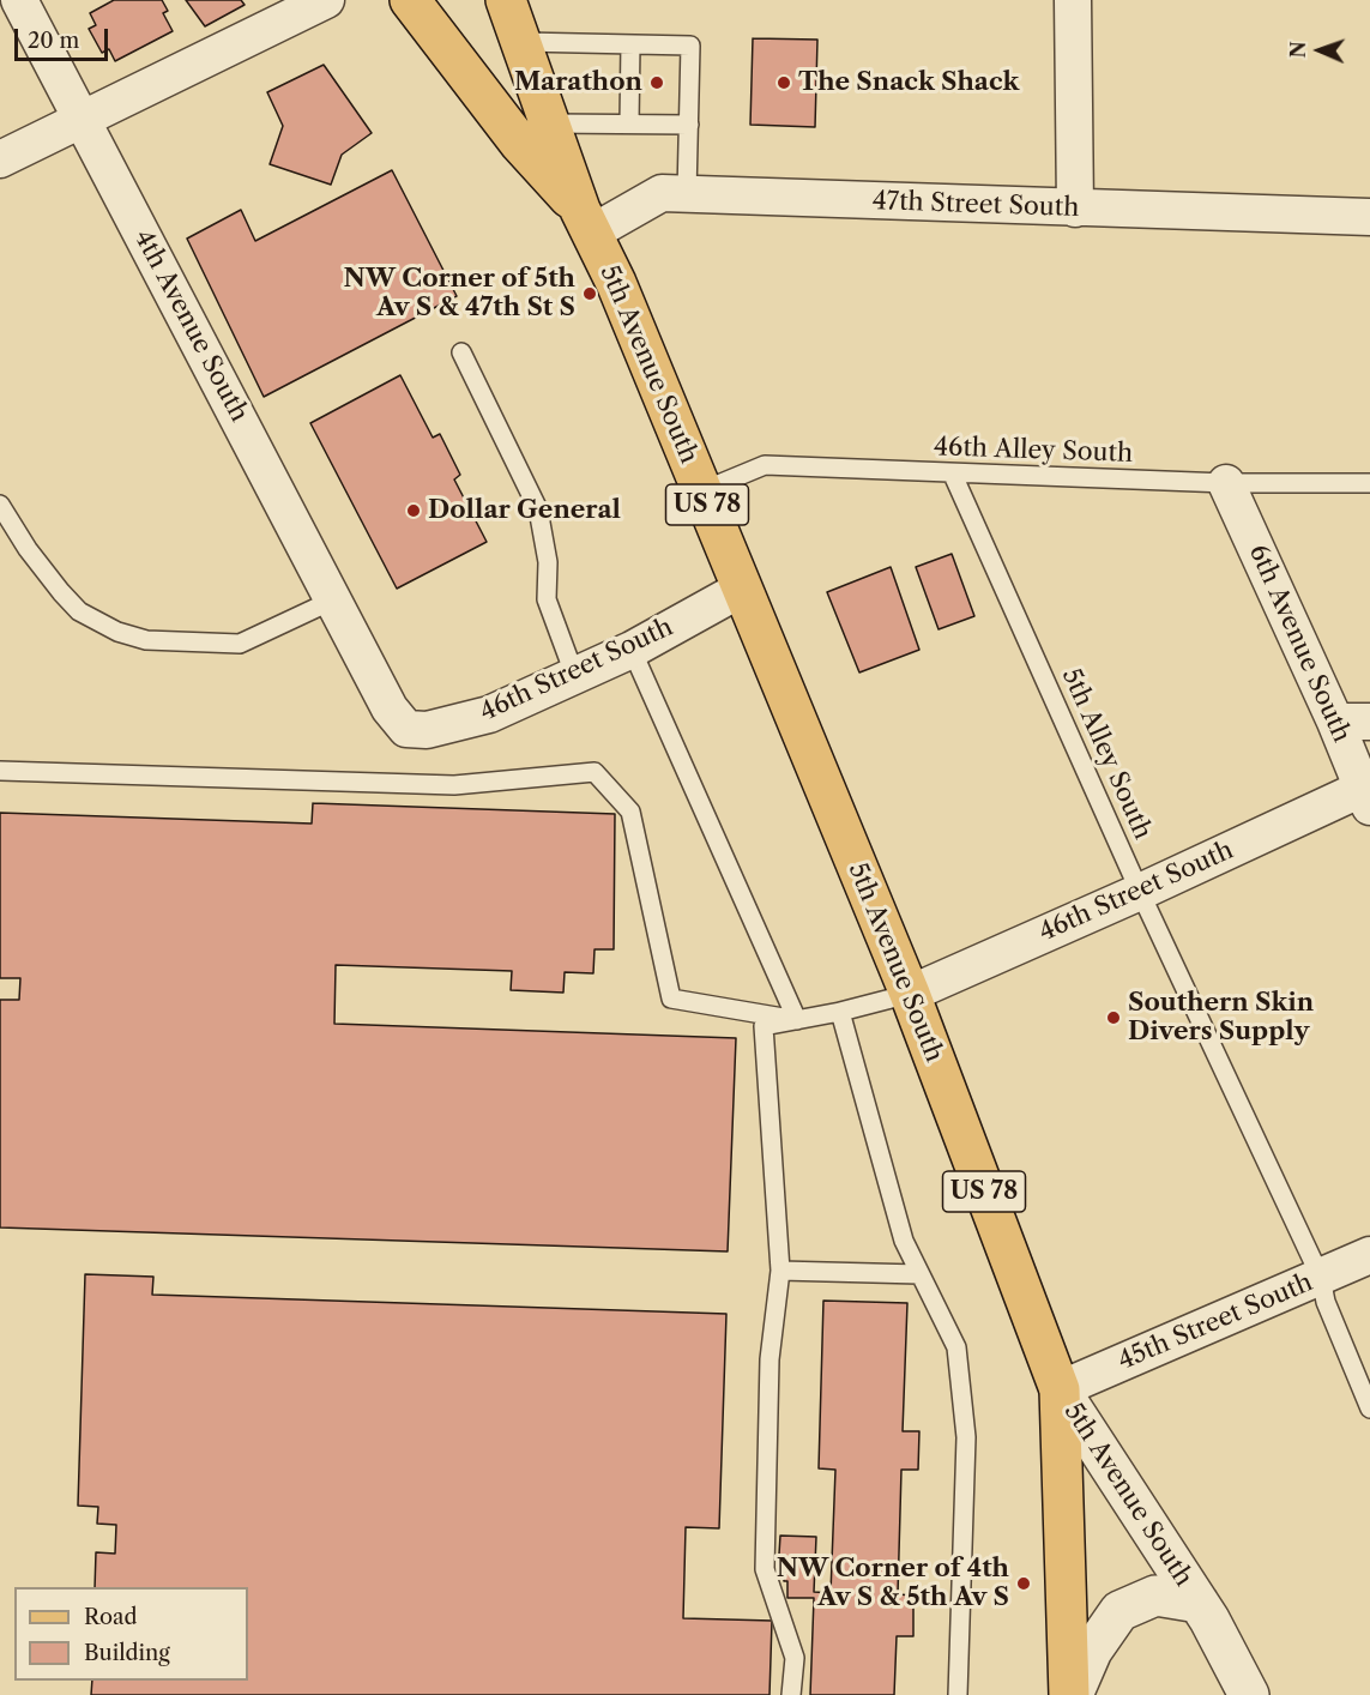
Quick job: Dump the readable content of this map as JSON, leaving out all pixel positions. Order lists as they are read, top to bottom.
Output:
{
  "streets": {
    "main road": ["5th Avenue South", "US 78"],
    "street": [
      "47th Street South",
      "4th Avenue South",
      "6th Avenue South",
      "46th Street South",
      "45th Street South"
    ],
    "lane": ["46th Alley South", "5th Alley South"]
  },
  "crossings": [
    ["47th Street South", "5th Avenue South"],
    ["4th Avenue South", "46th Street South"],
    ["5th Avenue South", "46th Alley South"],
    ["5th Avenue South", "US 78"],
    ["5th Avenue South", "46th Street South"],
    ["5th Avenue South", "45th Street South"],
    ["46th Alley South", "6th Avenue South"],
    ["46th Alley South", "5th Alley South"],
    ["US 78", "45th Street South"],
    ["6th Avenue South", "46th Street South"],
    ["46th Street South", "5th Alley South"],
    ["5th Alley South", "45th Street South"]
  ],
  "places": [
    "Marathon",
    "The Snack Shack",
    "NW Corner of 5th Av S & 47th St S",
    "Dollar General",
    "Southern Skin Divers Supply",
    "NW Corner of 4th Av S & 5th Av S"
  ],
  "legend": ["Road", "Building"],
  "scale_bar": "20 m",
  "north": "left"
}
